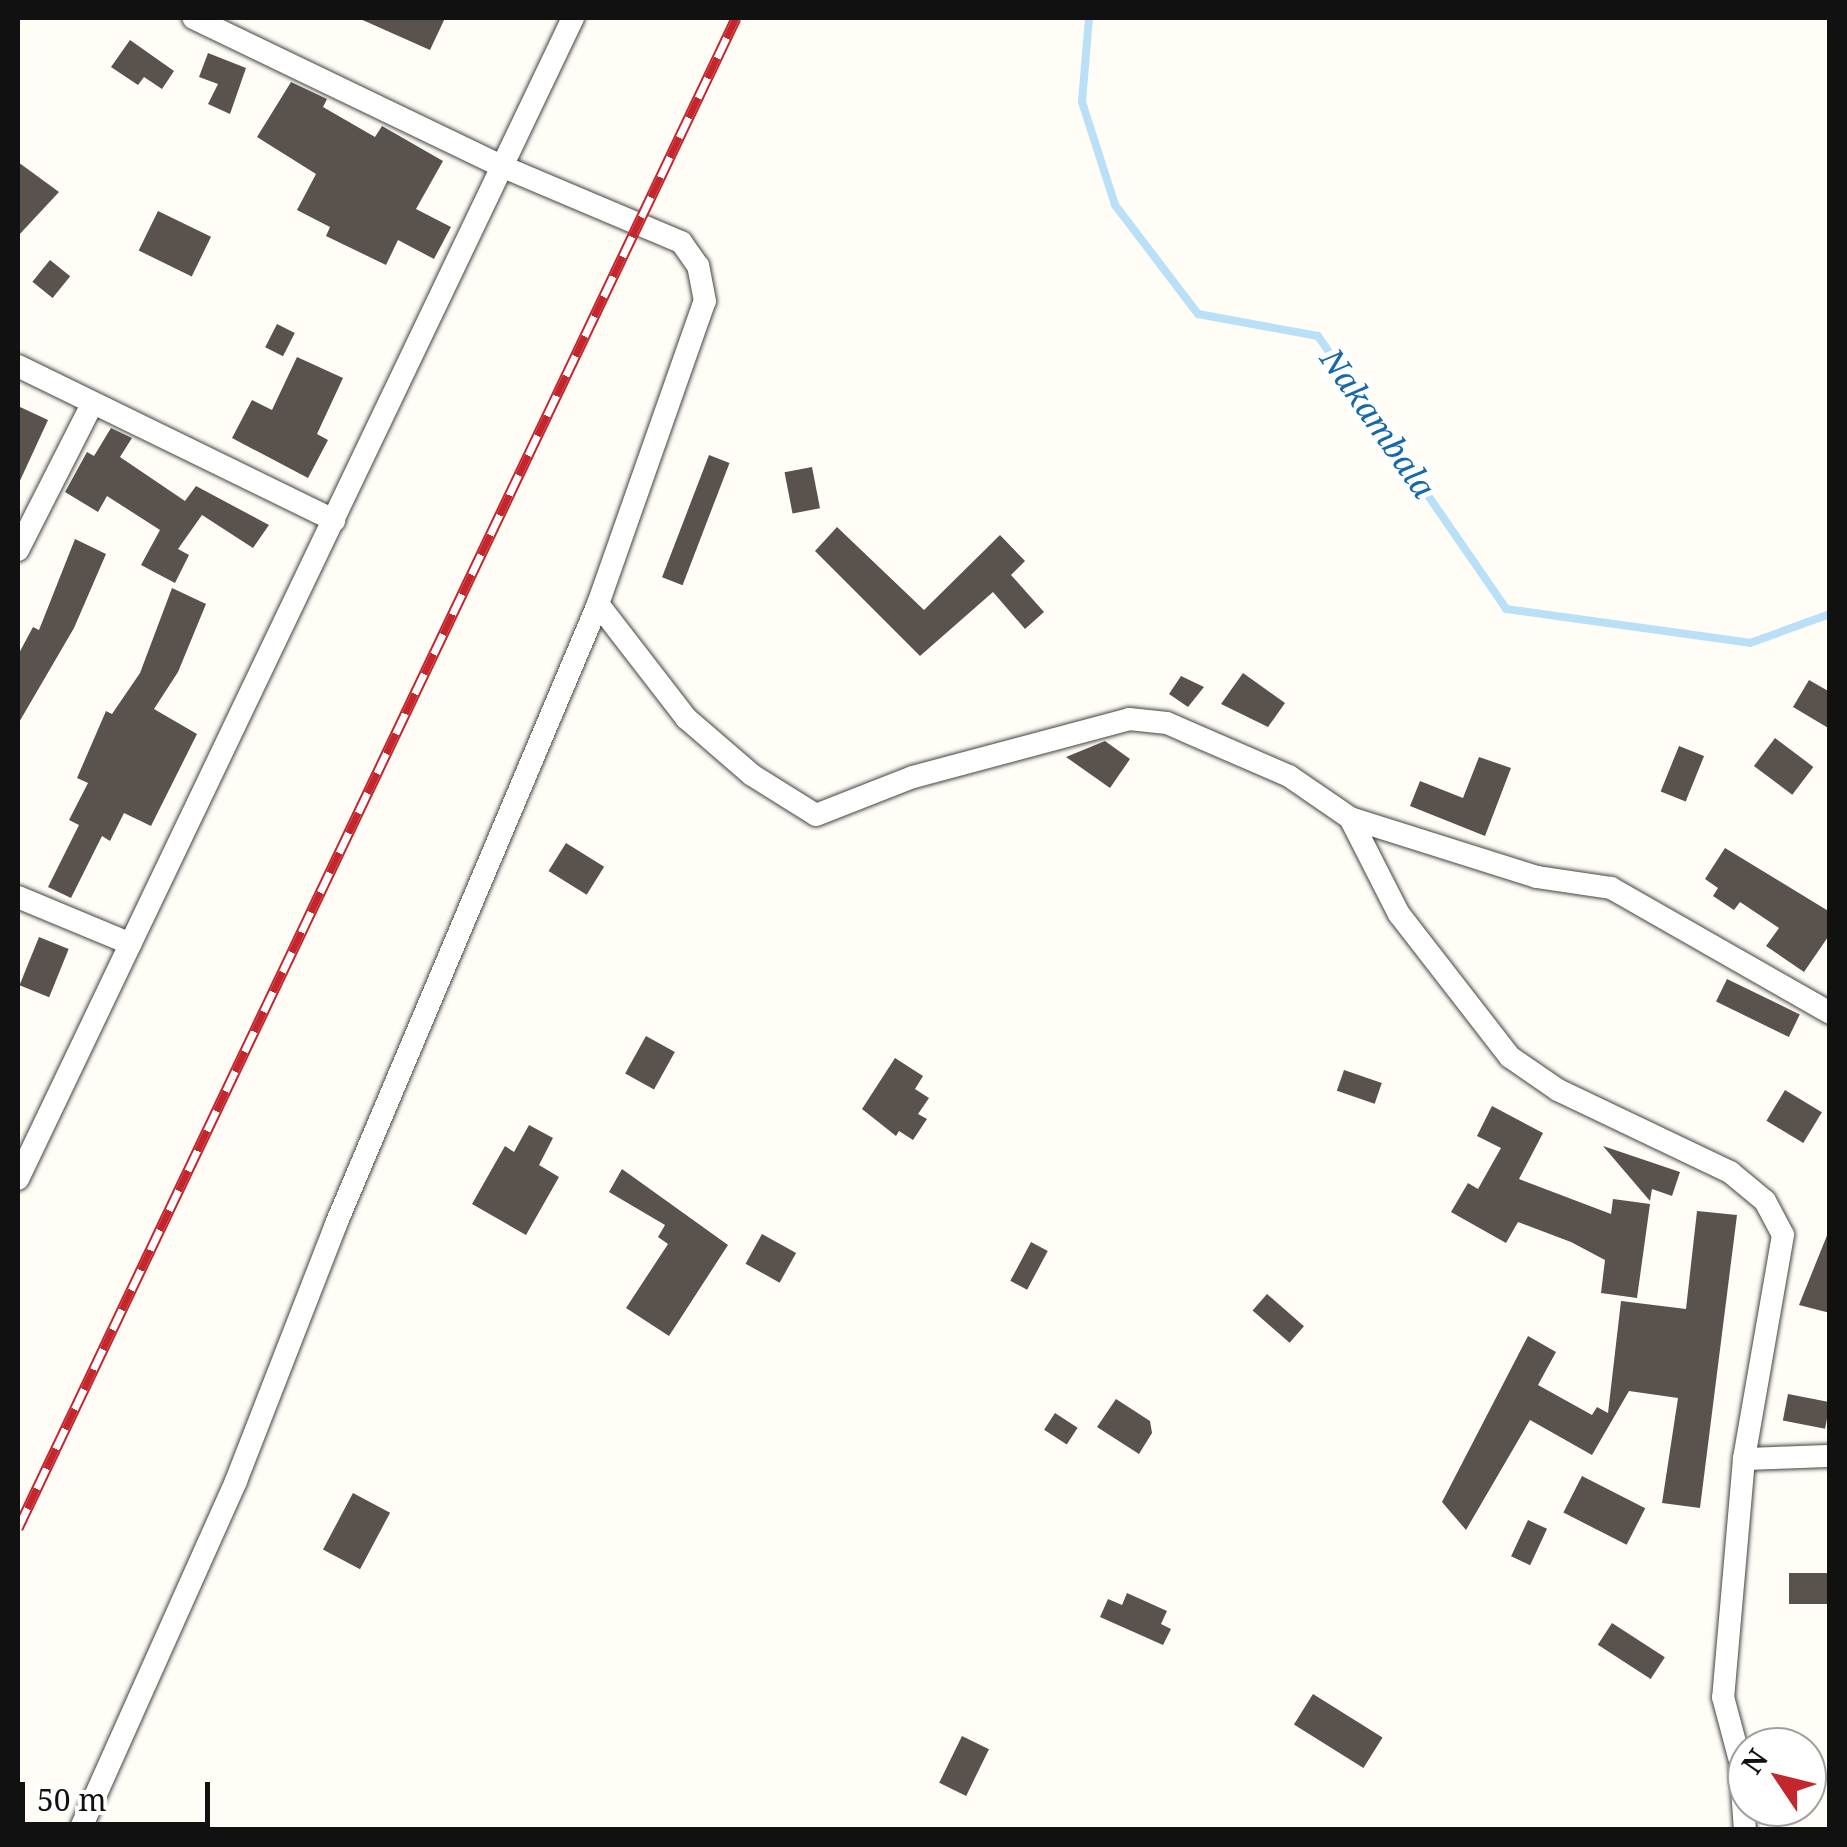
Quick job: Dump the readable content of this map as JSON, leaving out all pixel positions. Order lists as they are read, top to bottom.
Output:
{
  "water": ["Nakambala"],
  "scale_bar": "50 m",
  "north": "top left"
}
